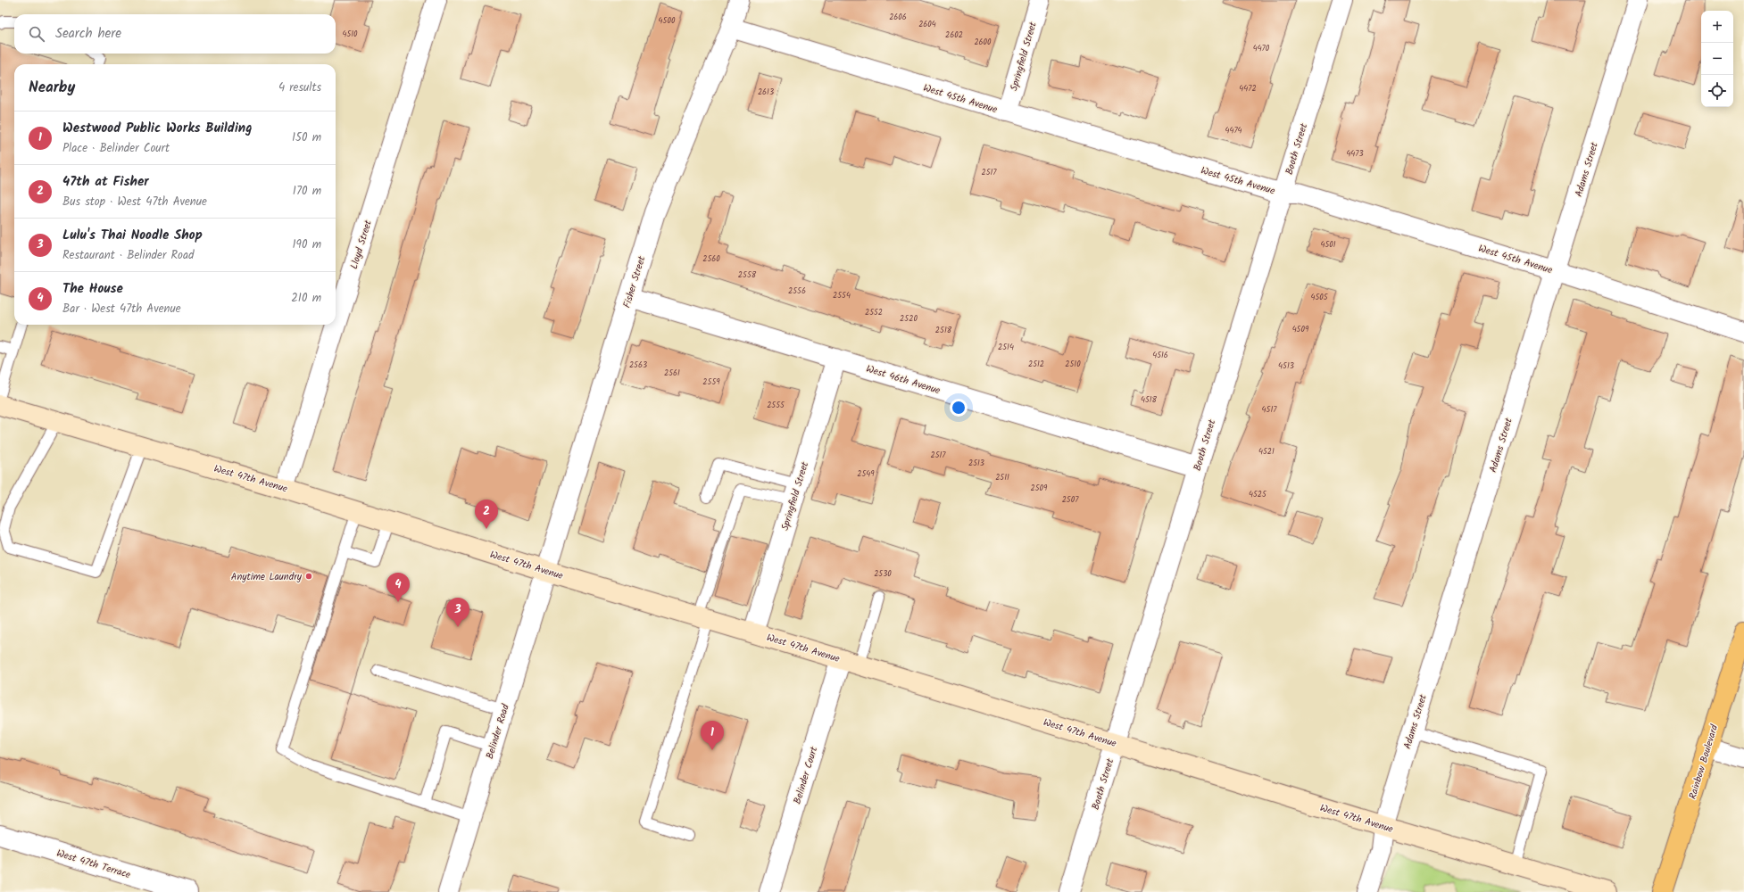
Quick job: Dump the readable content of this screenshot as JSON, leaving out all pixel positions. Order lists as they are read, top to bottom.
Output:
{
  "streets": {
    "main road": ["Rainbow Boulevard"],
    "street": [
      "Springfield Street",
      "West 45th Avenue",
      "Booth Street",
      "Adams Street",
      "Lloyd Street",
      "Fisher Street",
      "West 46th Avenue",
      "West 47th Avenue",
      "Belinder Road",
      "Belinder Court",
      "West 47th Terrace"
    ]
  },
  "crossings": [
    ["Springfield Street", "West 45th Avenue"],
    ["Springfield Street", "West 46th Avenue"],
    ["Springfield Street", "West 47th Avenue"],
    ["West 45th Avenue", "Booth Street"],
    ["West 45th Avenue", "Adams Street"],
    ["West 45th Avenue", "Fisher Street"],
    ["Booth Street", "West 46th Avenue"],
    ["Booth Street", "West 47th Avenue"],
    ["Adams Street", "West 47th Avenue"],
    ["Lloyd Street", "West 47th Avenue"],
    ["Fisher Street", "West 46th Avenue"],
    ["Fisher Street", "West 47th Avenue"],
    ["Fisher Street", "Belinder Road"],
    ["West 47th Avenue", "Belinder Road"],
    ["West 47th Avenue", "Belinder Court"]
  ],
  "places": ["Anytime Laundry"],
  "house_numbers": [
    "2606",
    "4500",
    "2604",
    "4510",
    "2602",
    "2600",
    "4470",
    "4472",
    "2613",
    "4474",
    "4473",
    "2517",
    "4501",
    "2560",
    "2558",
    "2556",
    "2554",
    "4505",
    "2552",
    "2520",
    "4509",
    "2518",
    "2514",
    "4516",
    "2512",
    "2510",
    "2563",
    "4513",
    "2561",
    "2559",
    "4518",
    "2555",
    "4517",
    "4521",
    "2517",
    "2513",
    "2549",
    "2511",
    "2509",
    "4525",
    "2507",
    "2530"
  ],
  "page": {
    "map_buttons": ["+", "−"],
    "search": "Search here",
    "heading": ["Nearby", "4 results"],
    "list": [
      {
        "mark": "1",
        "name": "Westwood Public Works Building",
        "note": "Place · Belinder Court",
        "value": "150 m"
      },
      {
        "mark": "2",
        "name": "47th at Fisher",
        "note": "Bus stop · West 47th Avenue",
        "value": "170 m"
      },
      {
        "mark": "3",
        "name": "Lulu's Thai Noodle Shop",
        "note": "Restaurant · Belinder Road",
        "value": "190 m"
      },
      {
        "mark": "4",
        "name": "The House",
        "note": "Bar · West 47th Avenue",
        "value": "210 m"
      }
    ],
    "pins": [
      "2",
      "4",
      "3",
      "1"
    ]
  }
}
